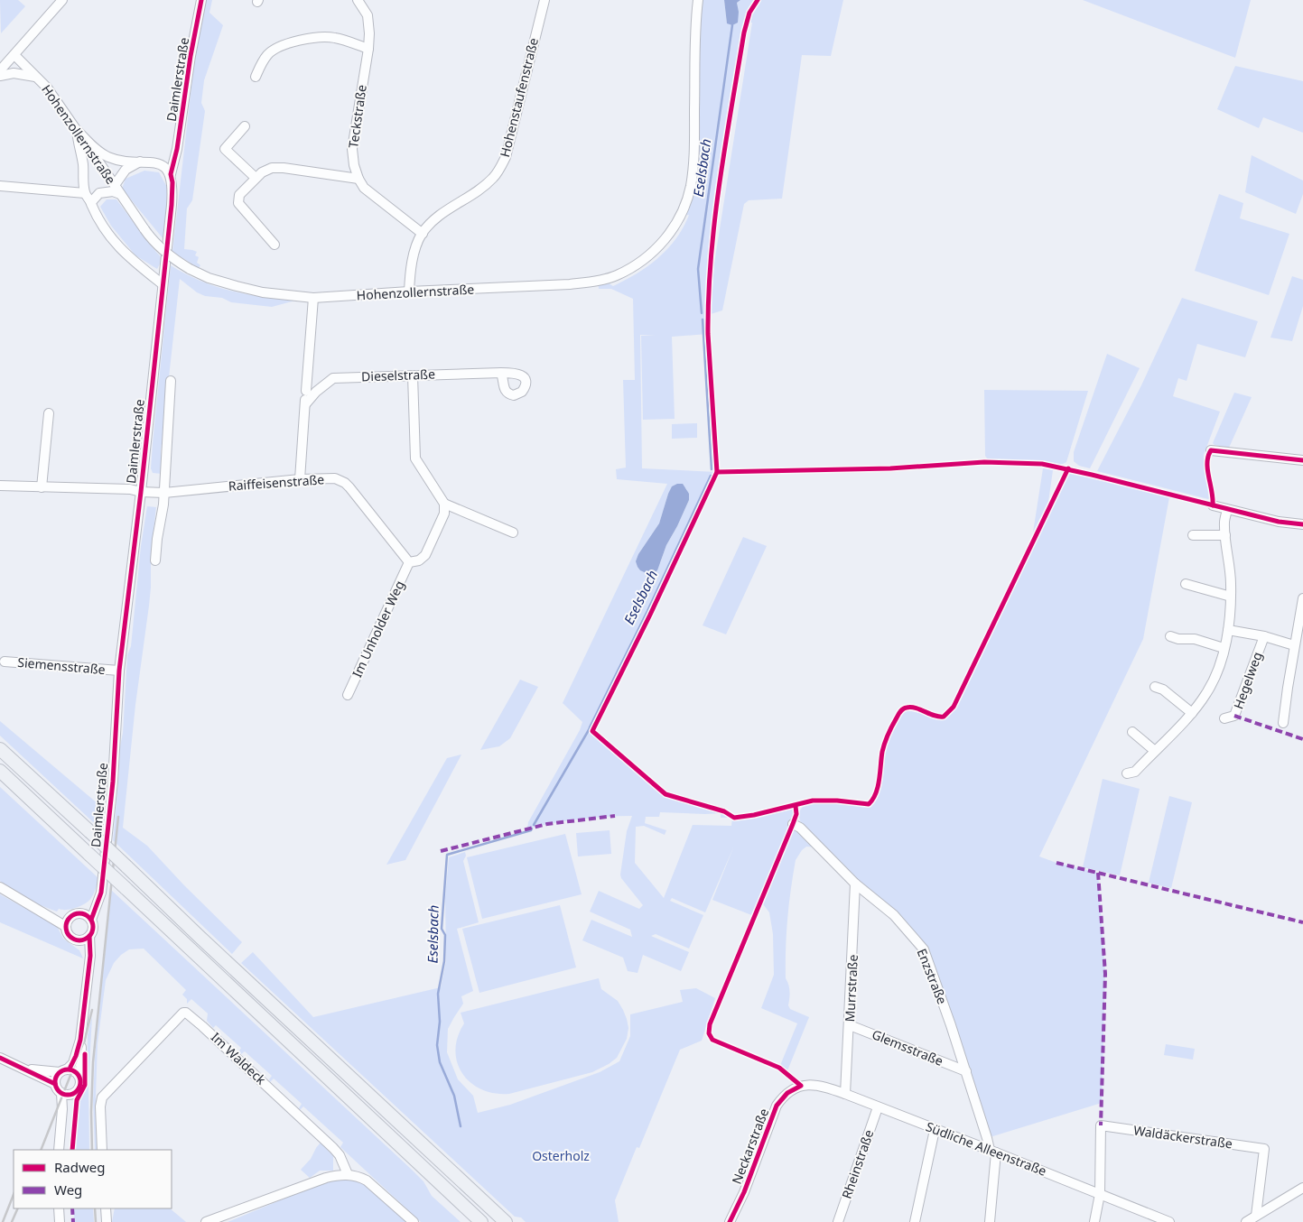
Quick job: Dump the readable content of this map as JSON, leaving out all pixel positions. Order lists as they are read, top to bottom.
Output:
{
  "streets": {
    "street": [
      "Daimlerstraße",
      "Hohenstaufenstraße",
      "Teckstraße",
      "Hohenzollernstraße",
      "Dieselstraße",
      "Raiffeisenstraße",
      "Im Unholder Weg",
      "Siemensstraße",
      "Hegelweg",
      "Enzstraße",
      "Murrstraße",
      "Glemsstraße",
      "Im Waldeck",
      "Waldäckerstraße",
      "Neckarstraße",
      "Südliche Alleenstraße",
      "Rheinstraße"
    ]
  },
  "crossings": [
    ["Daimlerstraße", "Raiffeisenstraße"],
    ["Daimlerstraße", "Siemensstraße"],
    ["Hohenstaufenstraße", "Teckstraße"],
    ["Hohenstaufenstraße", "Hohenzollernstraße"],
    ["Raiffeisenstraße", "Im Unholder Weg"],
    ["Enzstraße", "Murrstraße"],
    ["Enzstraße", "Glemsstraße"],
    ["Enzstraße", "Südliche Alleenstraße"],
    ["Murrstraße", "Glemsstraße"],
    ["Murrstraße", "Südliche Alleenstraße"],
    ["Waldäckerstraße", "Südliche Alleenstraße"],
    ["Neckarstraße", "Südliche Alleenstraße"],
    ["Südliche Alleenstraße", "Rheinstraße"]
  ],
  "water": ["Eselsbach"],
  "parks": ["Osterholz"],
  "legend": ["Radweg", "Weg"]
}
